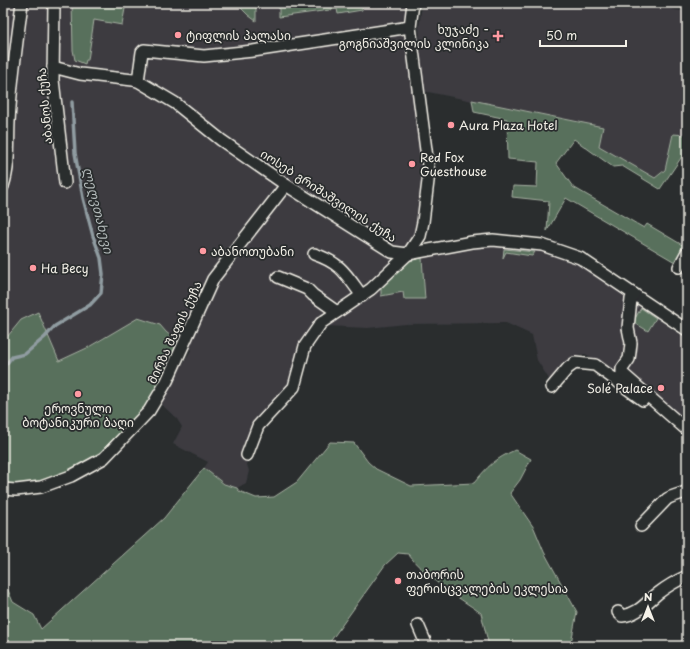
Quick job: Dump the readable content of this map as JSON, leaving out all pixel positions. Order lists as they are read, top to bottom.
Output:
{
  "streets": {
    "street": ["აბანოს ქუჩა", "იოსებ გრიშაშვილის ქუჩა", "მირზა შაფის ქუჩა"]
  },
  "crossings": [
    ["აბანოს ქუჩა", "იოსებ გრიშაშვილის ქუჩა"],
    ["იოსებ გრიშაშვილის ქუჩა", "მირზა შაფის ქუჩა"]
  ],
  "water": ["ლეღვთახევი"],
  "places": {
    "other": [
      "ტიფლის პალასი",
      "Aura Plaza Hotel",
      "Red Fox Guesthouse",
      "აბანოთუბანი",
      "На Весу",
      "Solé Palace",
      "ეროვნული ბოტანიკური ბაღი",
      "თაბორის ფერისცვალების ეკლესია"
    ],
    "health": ["ხუჯაძე - გოგნიაშვილის კლინიკა"]
  },
  "scale_bar": "50 m",
  "north": "top"
}
